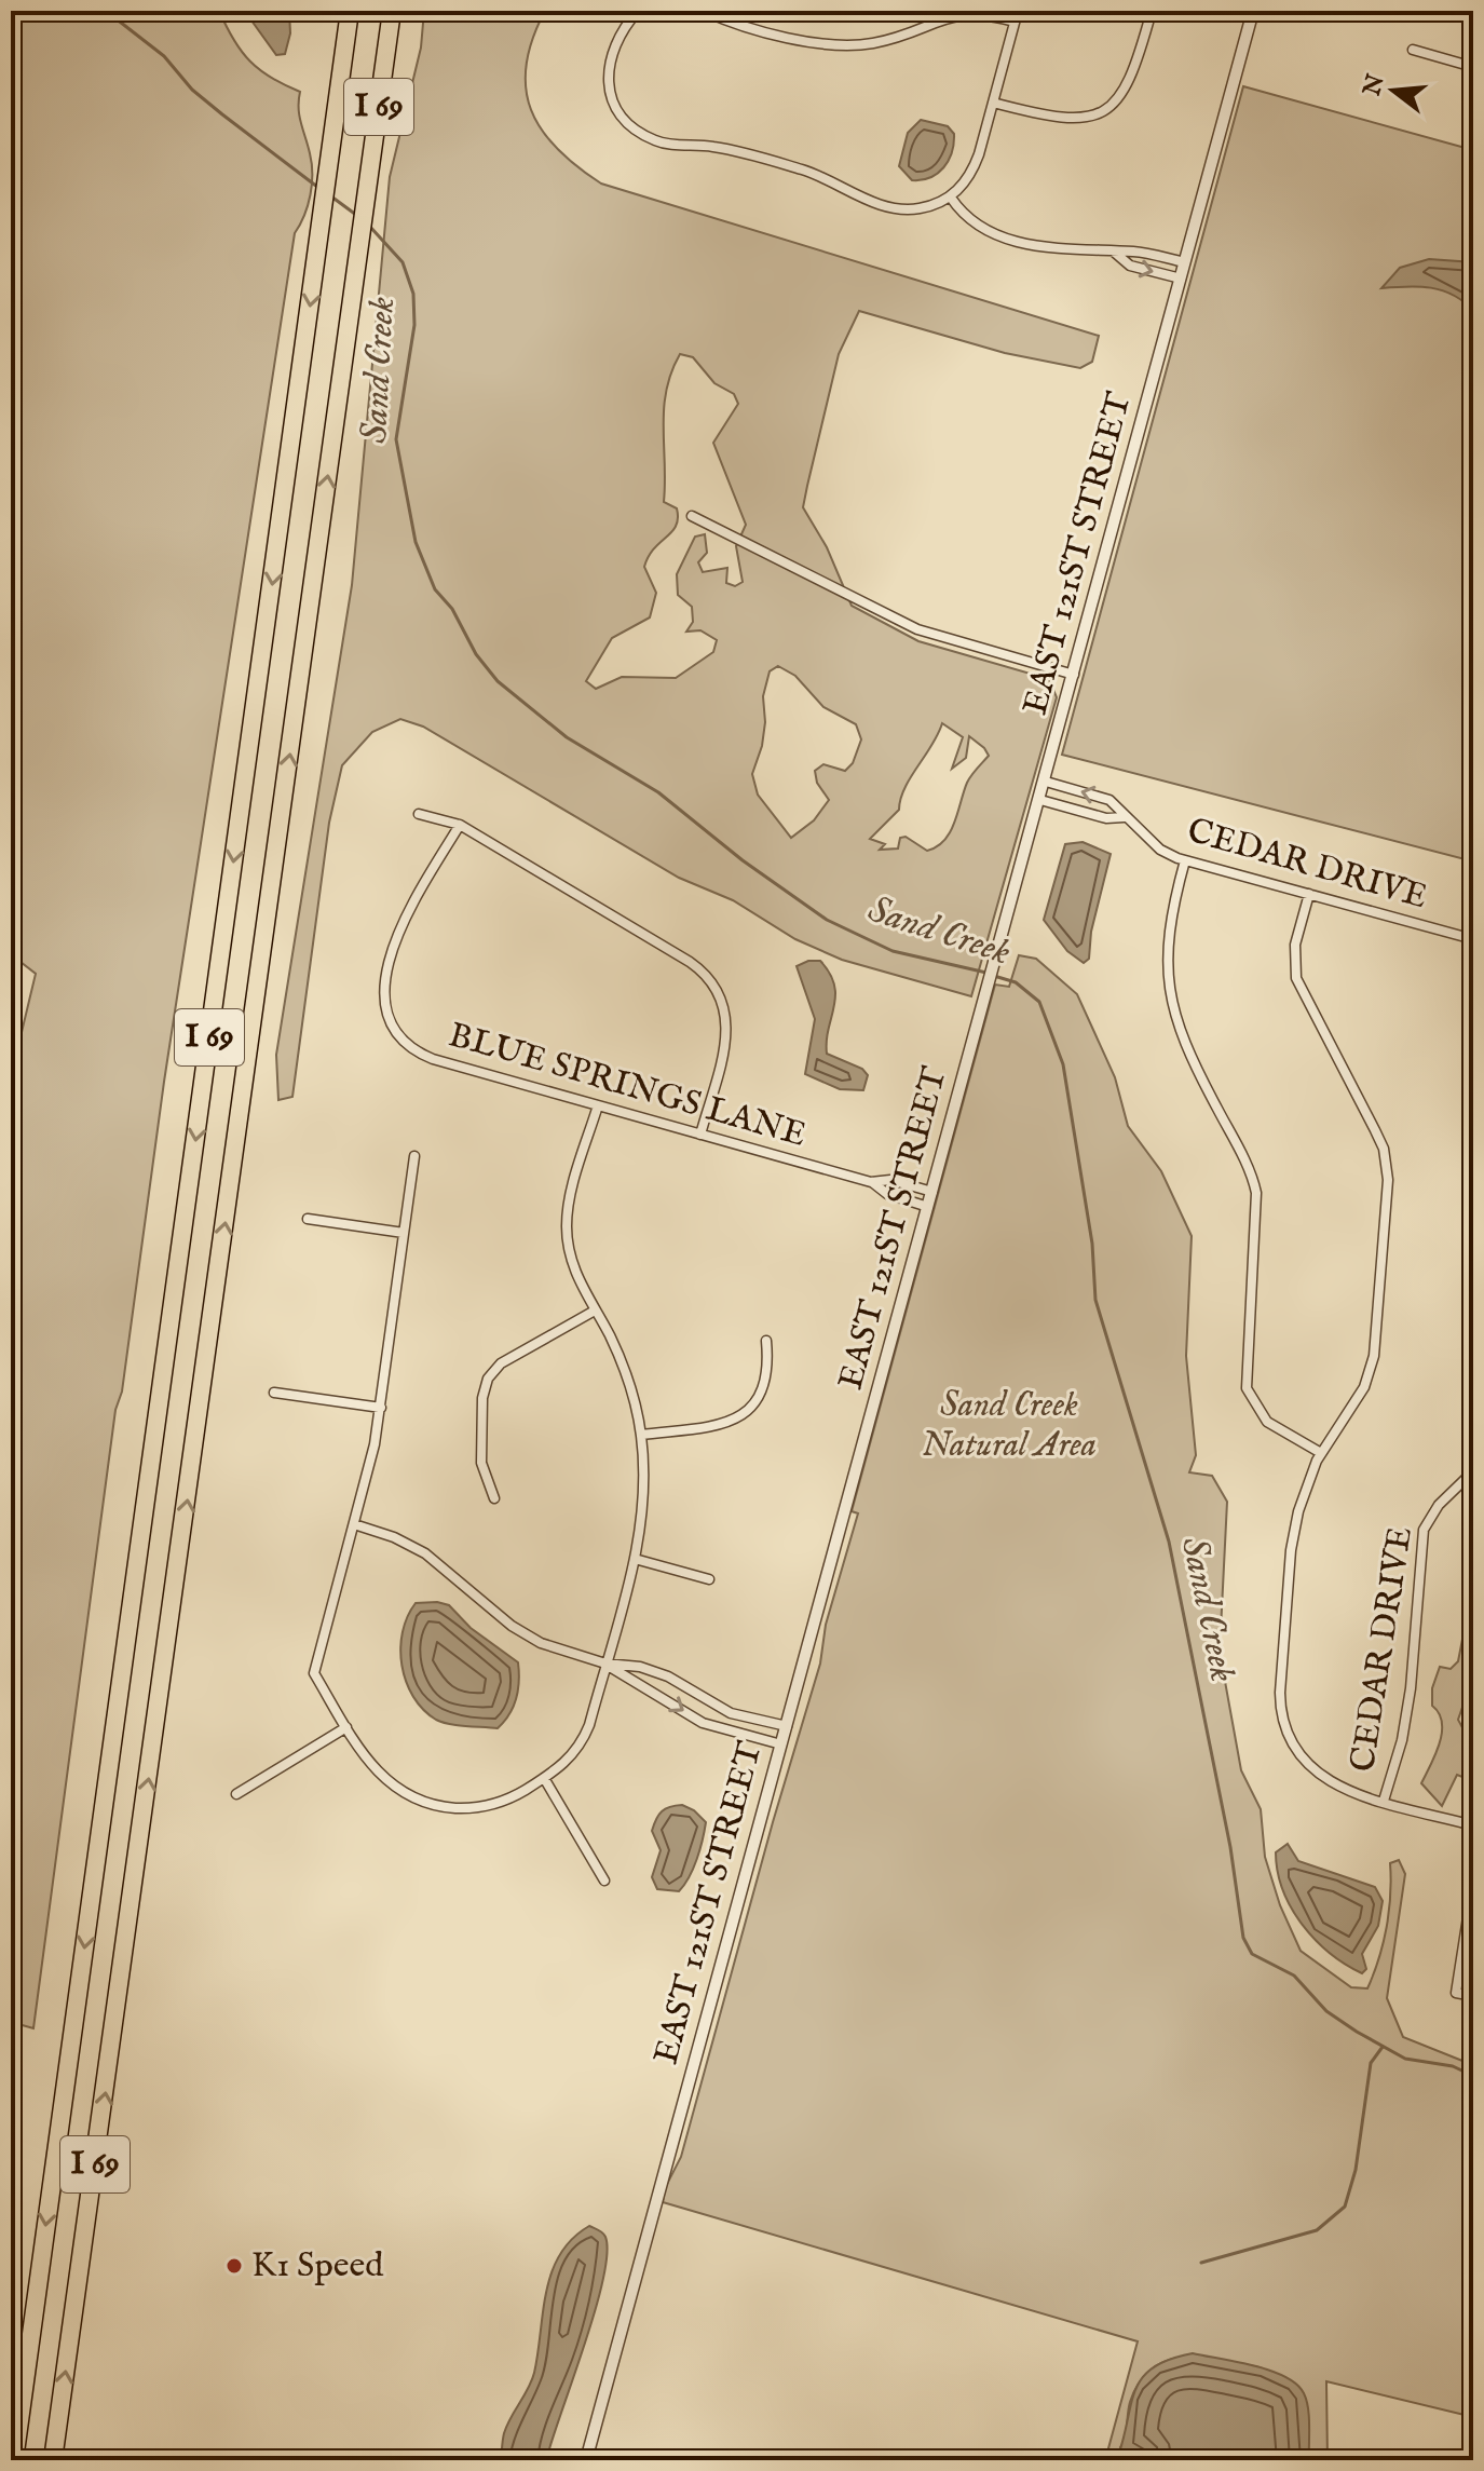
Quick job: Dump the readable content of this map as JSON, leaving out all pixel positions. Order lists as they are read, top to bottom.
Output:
{
  "streets": {
    "highway": ["I 69"],
    "street": ["EAST 121ST STREET", "CEDAR DRIVE", "BLUE SPRINGS LANE"]
  },
  "crossings": [
    ["EAST 121ST STREET", "CEDAR DRIVE"],
    ["EAST 121ST STREET", "BLUE SPRINGS LANE"]
  ],
  "water": ["Sand Creek"],
  "parks": ["Sand Creek Natural Area"],
  "places": ["K1 Speed"],
  "north": "left"
}
